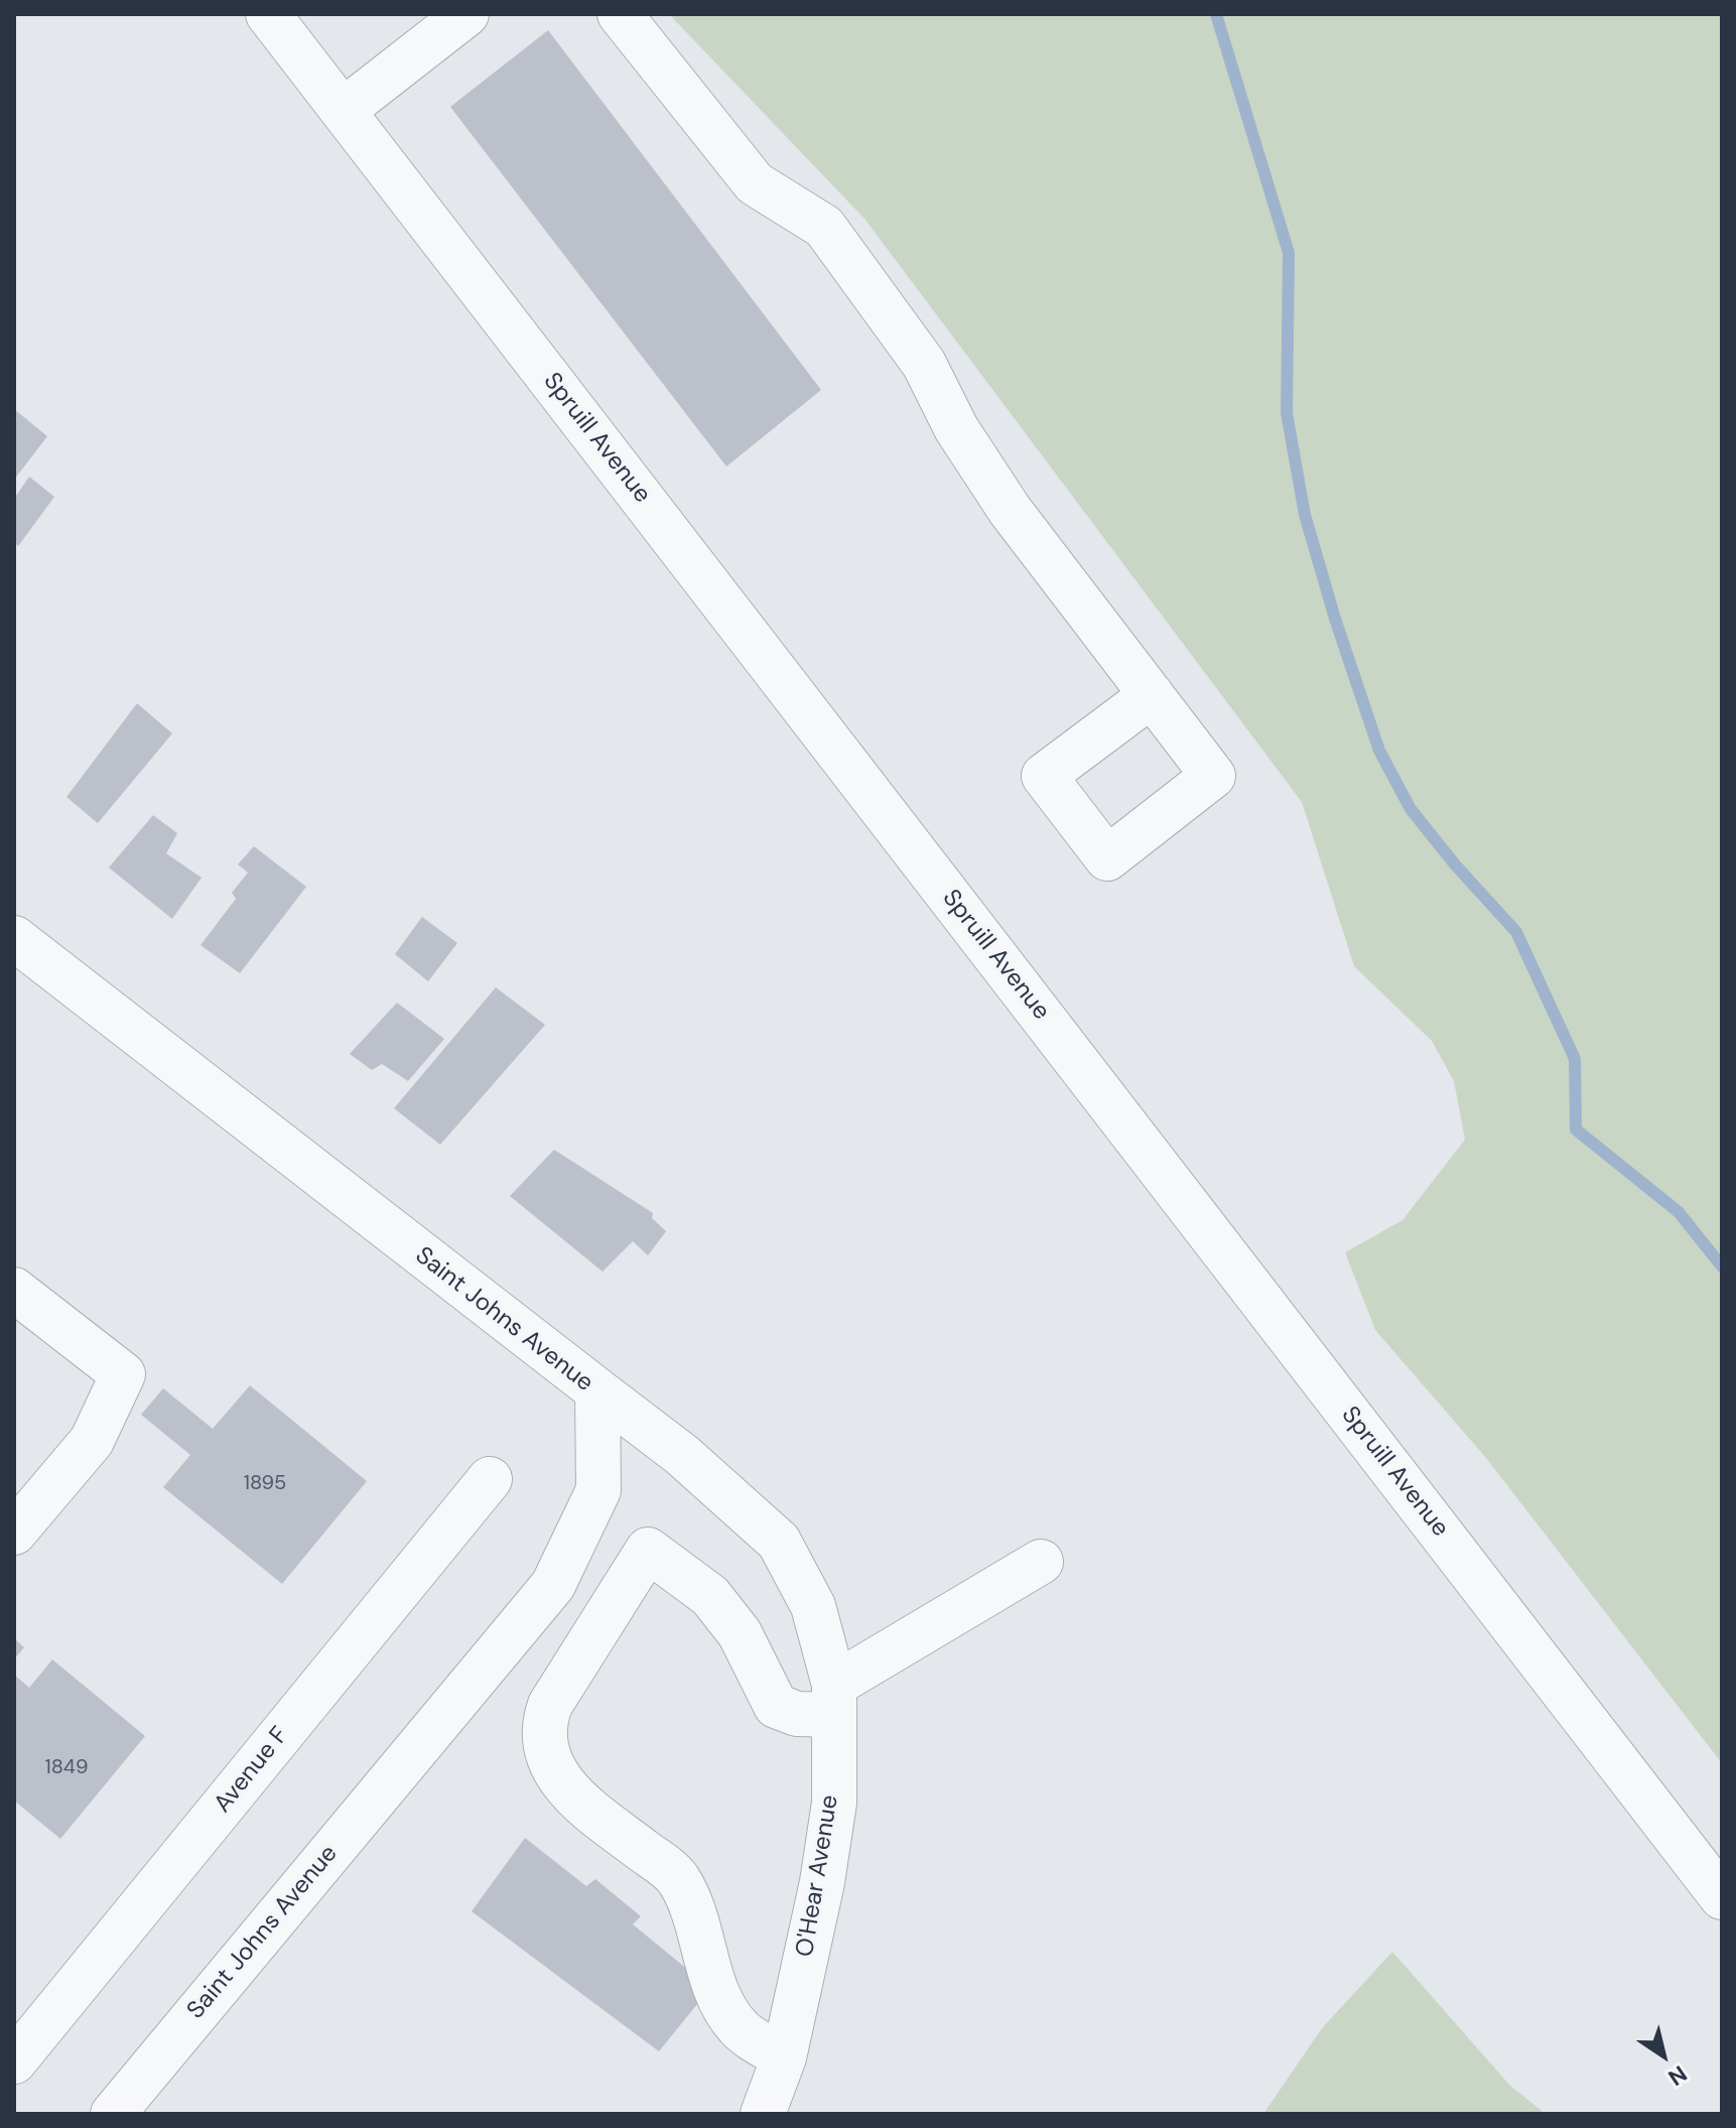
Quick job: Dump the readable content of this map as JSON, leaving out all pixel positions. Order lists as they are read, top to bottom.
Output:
{
  "streets": {
    "street": [
      "Spruill Avenue",
      "Saint Johns Avenue",
      "Avenue F",
      "O'Hear Avenue"
    ]
  },
  "crossings": [
    ["Saint Johns Avenue", "O'Hear Avenue"]
  ],
  "house_numbers": ["1895", "1849"],
  "north": "bottom right"
}
